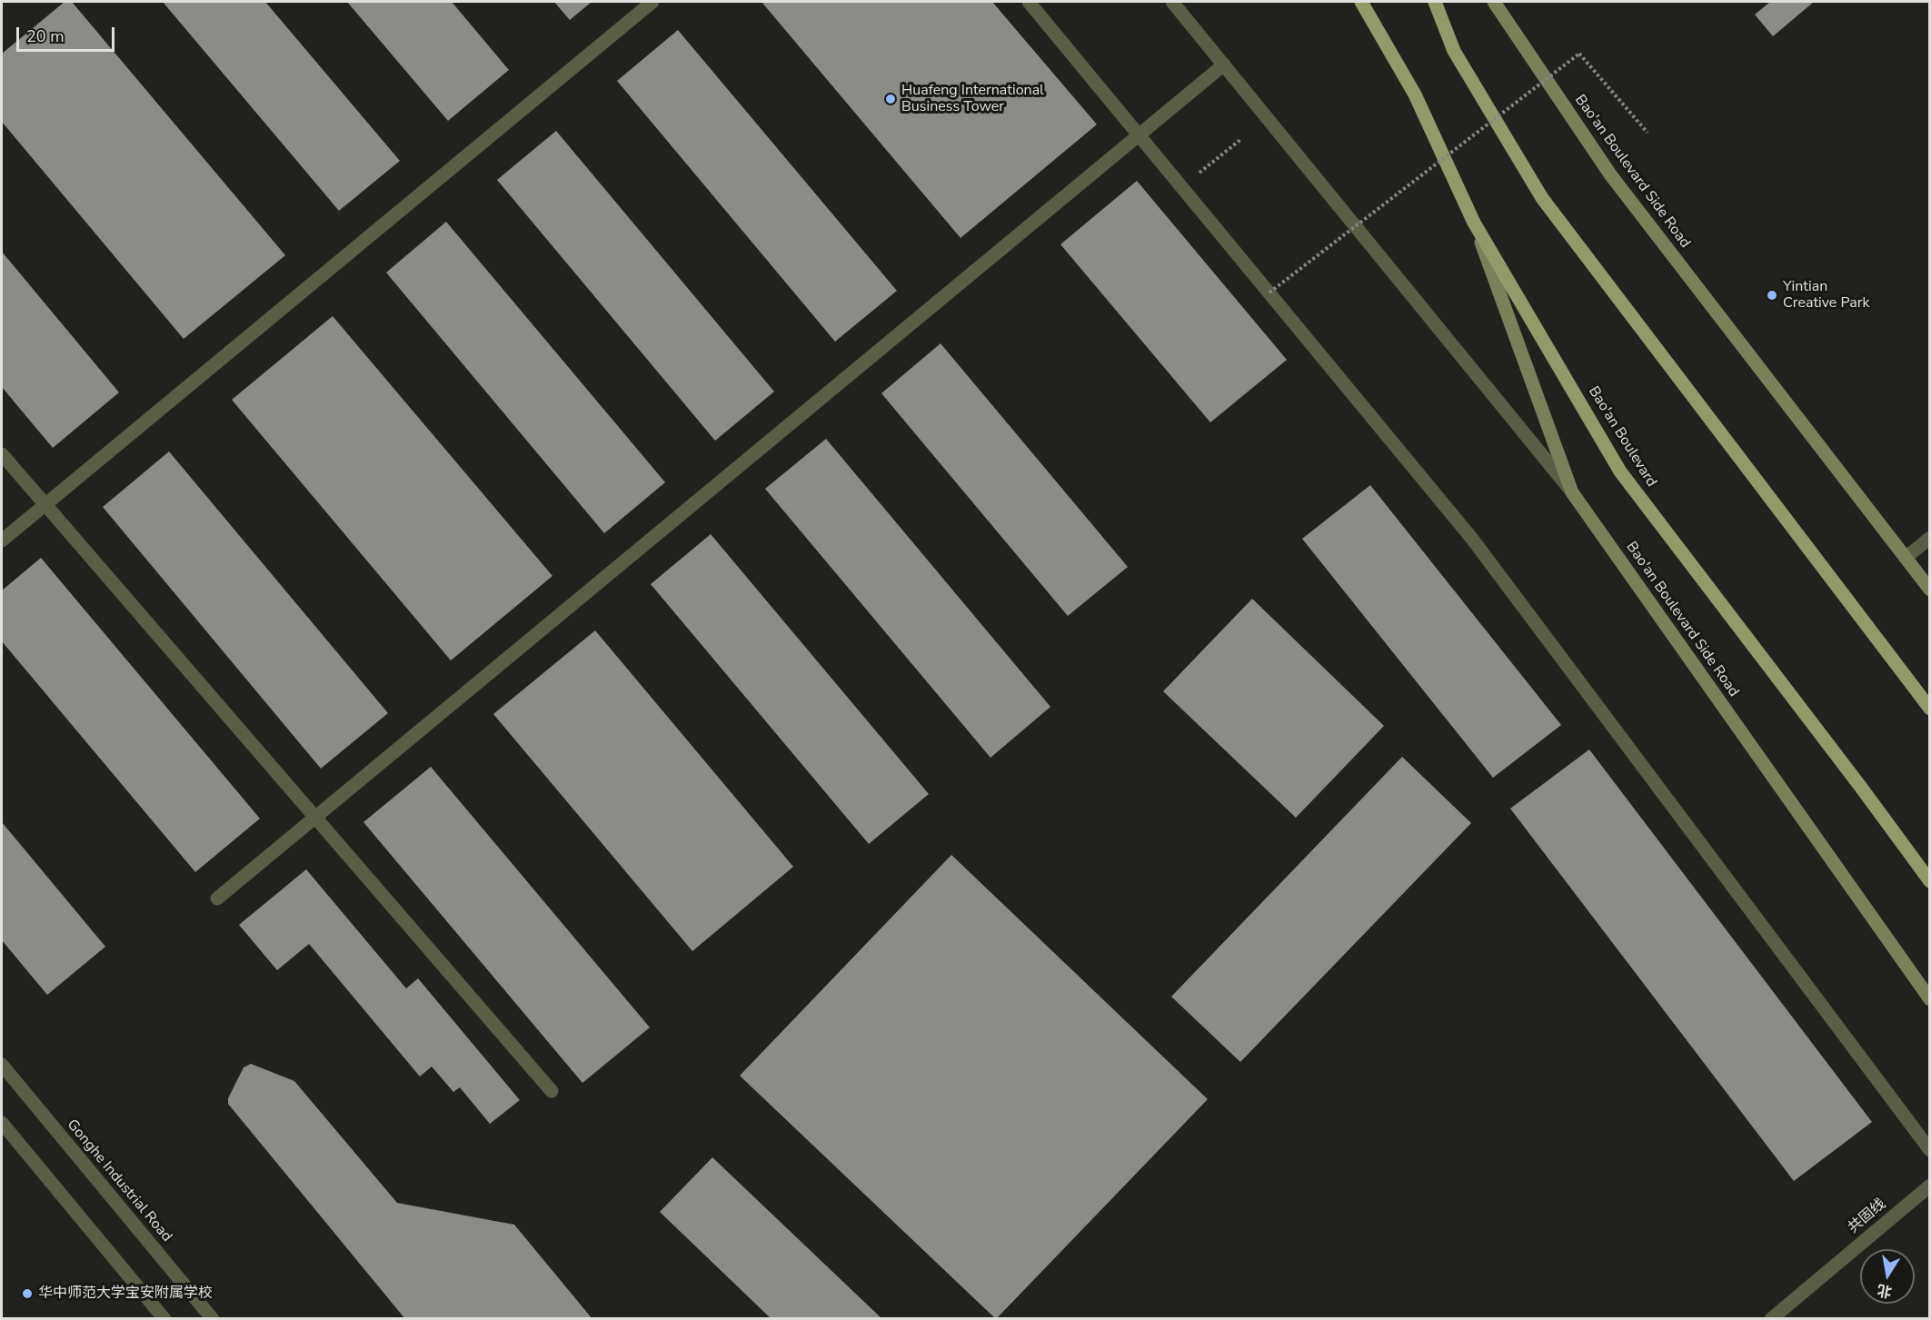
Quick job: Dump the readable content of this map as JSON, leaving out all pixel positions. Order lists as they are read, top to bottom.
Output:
{
  "streets": {
    "main road": ["Bao'an Boulevard Side Road", "Bao'an Boulevard"],
    "street": ["Gonghe Industrial Road", "共固线"]
  },
  "crossings": [
    ["Bao'an Boulevard Side Road", "Bao'an Boulevard"]
  ],
  "places": ["Huafeng International Business Tower", "Yintian Creative Park", "华中师范大学宝安附属学校"],
  "scale_bar": "20 m",
  "north": "bottom"
}
